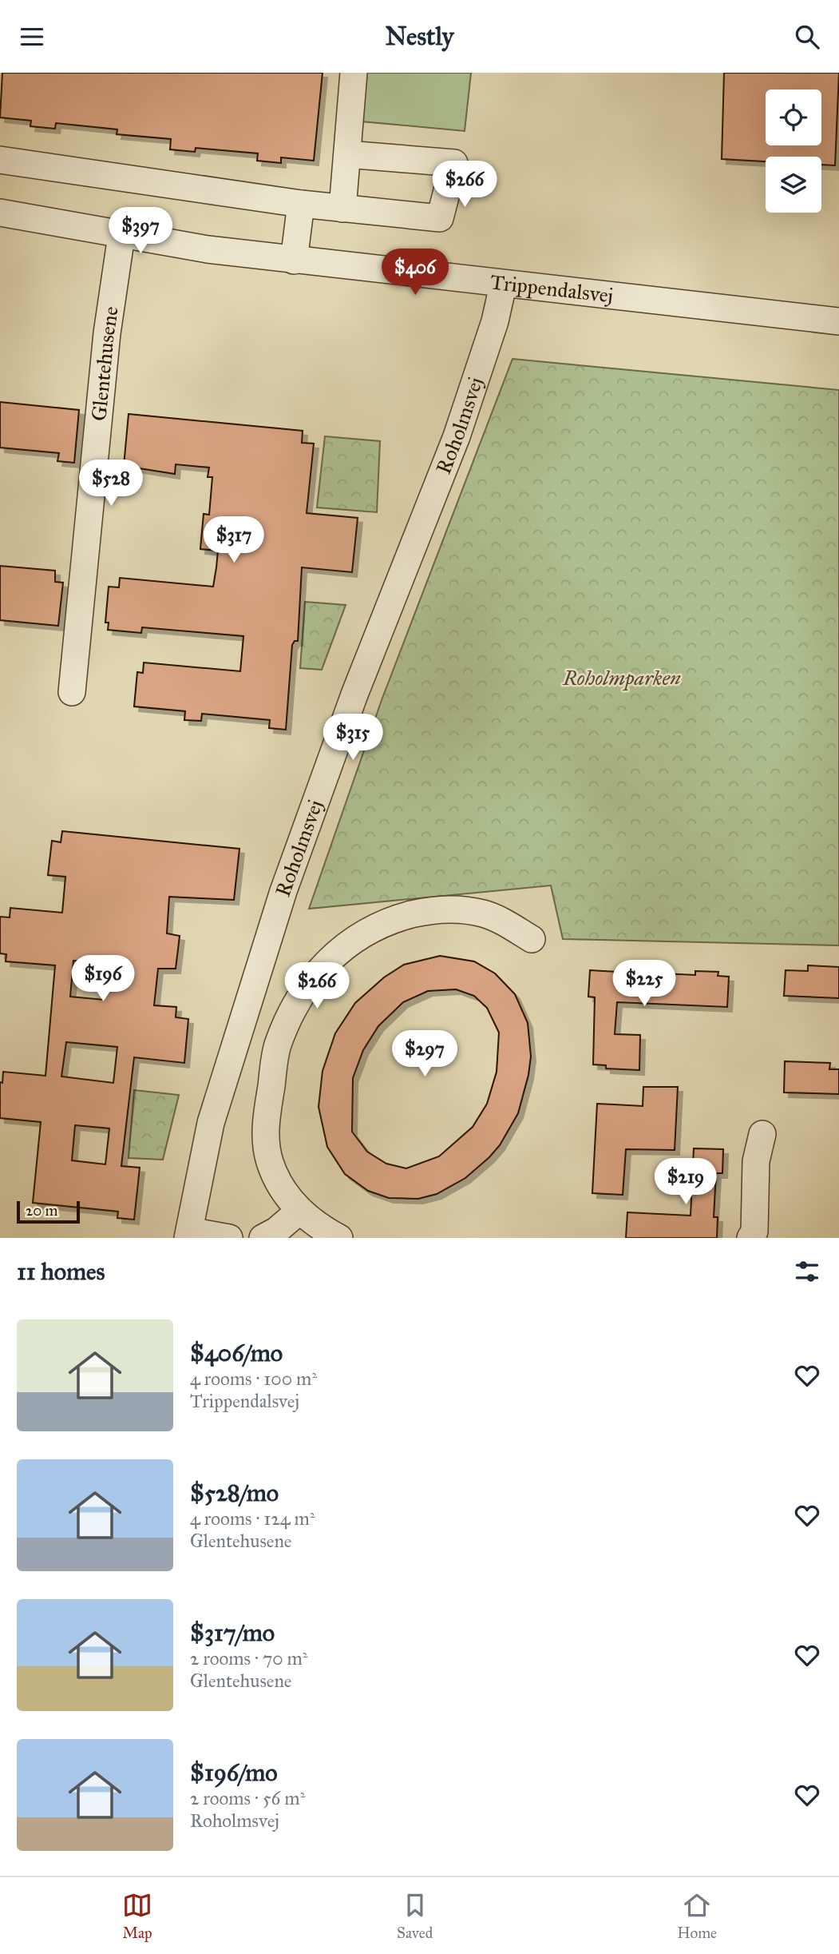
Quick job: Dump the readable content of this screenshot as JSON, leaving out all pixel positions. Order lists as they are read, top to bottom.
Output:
{
  "streets": {
    "street": ["Trippendalsvej", "Glentehusene", "Roholmsvej"]
  },
  "crossings": [
    ["Trippendalsvej", "Glentehusene"],
    ["Trippendalsvej", "Roholmsvej"]
  ],
  "parks": ["Roholmparken"],
  "scale_bar": "20 m",
  "page": {
    "header": "Nestly",
    "price": [
      "$266",
      "$397",
      "$406",
      "$528",
      "$317",
      "$315",
      "$196",
      "$225",
      "$266",
      "$297",
      "$219"
    ],
    "scale": "20 m",
    "heading": "11 homes",
    "list": [
      {
        "name": "$406/mo",
        "note": "4 rooms · 100 m² · Trippendalsvej"
      },
      {
        "name": "$528/mo",
        "note": "4 rooms · 124 m² · Glentehusene"
      },
      {
        "name": "$317/mo",
        "note": "2 rooms · 70 m² · Glentehusene"
      },
      {
        "name": "$196/mo",
        "note": "2 rooms · 56 m² · Roholmsvej"
      }
    ],
    "tabs": ["Map", "Saved", "Home"]
  }
}
